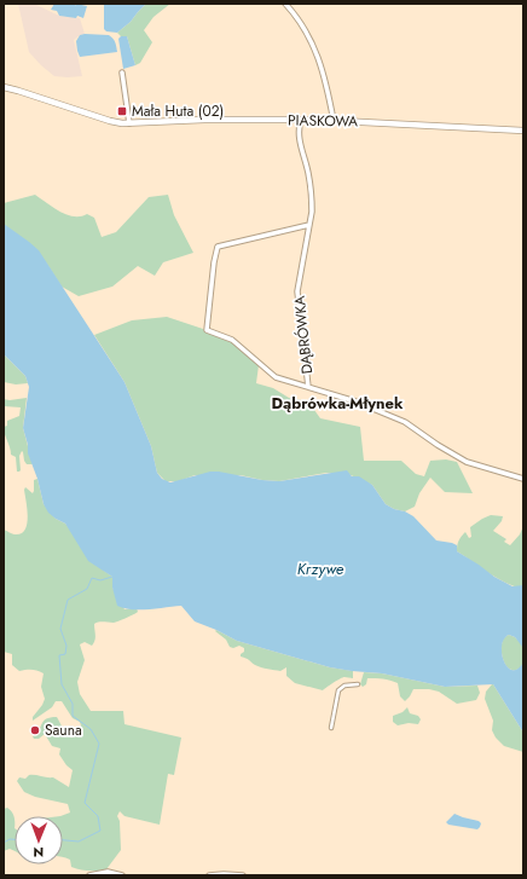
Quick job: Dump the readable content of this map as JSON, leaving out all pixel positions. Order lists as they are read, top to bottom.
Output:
{
  "streets": {
    "street": ["PIASKOWA", "DĄBRÓWKA"]
  },
  "crossings": [
    ["PIASKOWA", "DĄBRÓWKA"]
  ],
  "districts": ["Dąbrówka-Młynek"],
  "water": ["Krzywe"],
  "places": {
    "transit": ["Mała Huta (02)"],
    "other": ["Sauna"]
  },
  "north": "bottom"
}
